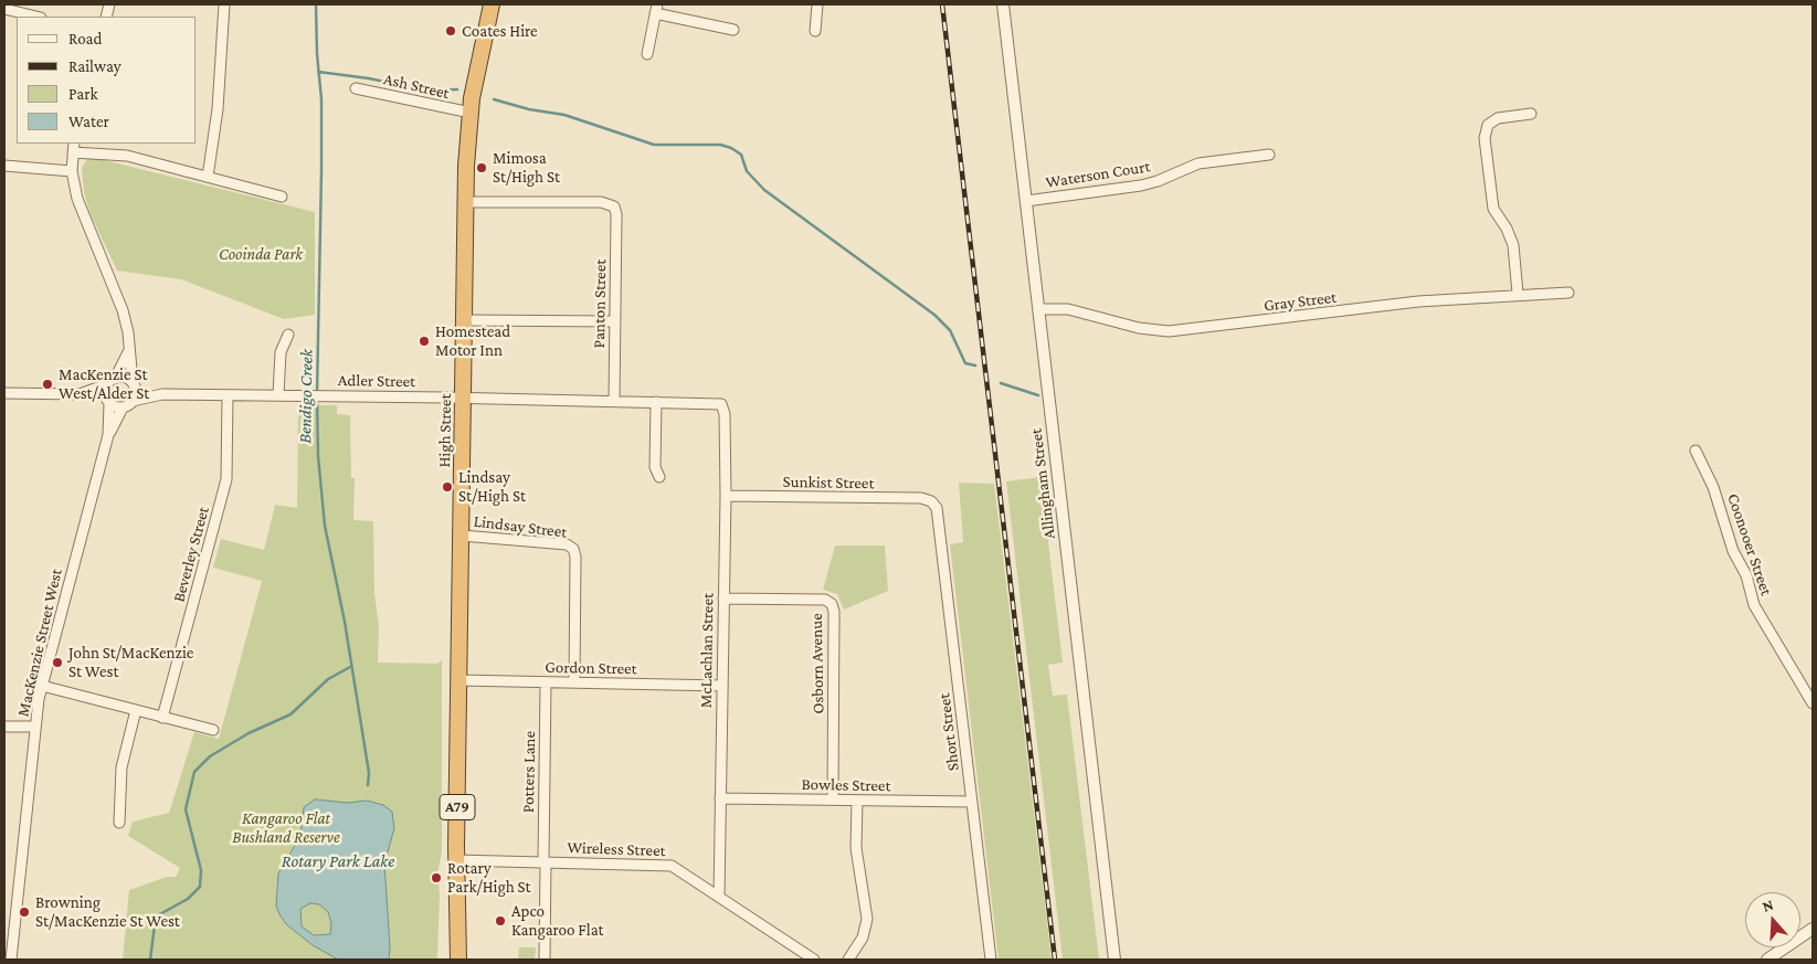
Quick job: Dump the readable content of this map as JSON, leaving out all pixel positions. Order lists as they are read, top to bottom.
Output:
{
  "streets": {
    "highway": ["High Street", "A79"],
    "street": [
      "Ash Street",
      "Waterson Court",
      "Gray Street",
      "Panton Street",
      "Adler Street",
      "Sunkist Street",
      "Allingham Street",
      "Lindsay Street",
      "Coonooer Street",
      "Beverley Street",
      "MacKenzie Street West",
      "McLachlan Street",
      "Osborn Avenue",
      "Gordon Street",
      "Short Street",
      "Potters Lane",
      "Bowles Street",
      "Wireless Street"
    ]
  },
  "crossings": [
    ["Ash Street", "High Street"],
    ["Waterson Court", "Allingham Street"],
    ["Gray Street", "Allingham Street"],
    ["Panton Street", "Adler Street"],
    ["Panton Street", "High Street"],
    ["Adler Street", "High Street"],
    ["Adler Street", "Beverley Street"],
    ["Adler Street", "MacKenzie Street West"],
    ["Adler Street", "McLachlan Street"],
    ["High Street", "Lindsay Street"],
    ["High Street", "Gordon Street"],
    ["High Street", "Wireless Street"],
    ["Sunkist Street", "McLachlan Street"],
    ["Sunkist Street", "Short Street"],
    ["Lindsay Street", "Gordon Street"],
    ["McLachlan Street", "Osborn Avenue"],
    ["McLachlan Street", "Gordon Street"],
    ["McLachlan Street", "Bowles Street"],
    ["McLachlan Street", "Wireless Street"],
    ["Osborn Avenue", "Bowles Street"],
    ["Gordon Street", "Potters Lane"],
    ["Short Street", "Bowles Street"],
    ["Potters Lane", "Wireless Street"]
  ],
  "water": ["Bendigo Creek", "Rotary Park Lake"],
  "parks": ["Cooinda Park", "Kangaroo Flat Bushland Reserve"],
  "places": [
    "Coates Hire",
    "Mimosa St/High St",
    "Homestead Motor Inn",
    "MacKenzie St West/Alder St",
    "Lindsay St/High St",
    "John St/MacKenzie St West",
    "Rotary Park/High St",
    "Browning St/MacKenzie St West",
    "Apco Kangaroo Flat"
  ],
  "legend": [
    "Road",
    "Railway",
    "Park",
    "Water"
  ],
  "north": "top"
}
